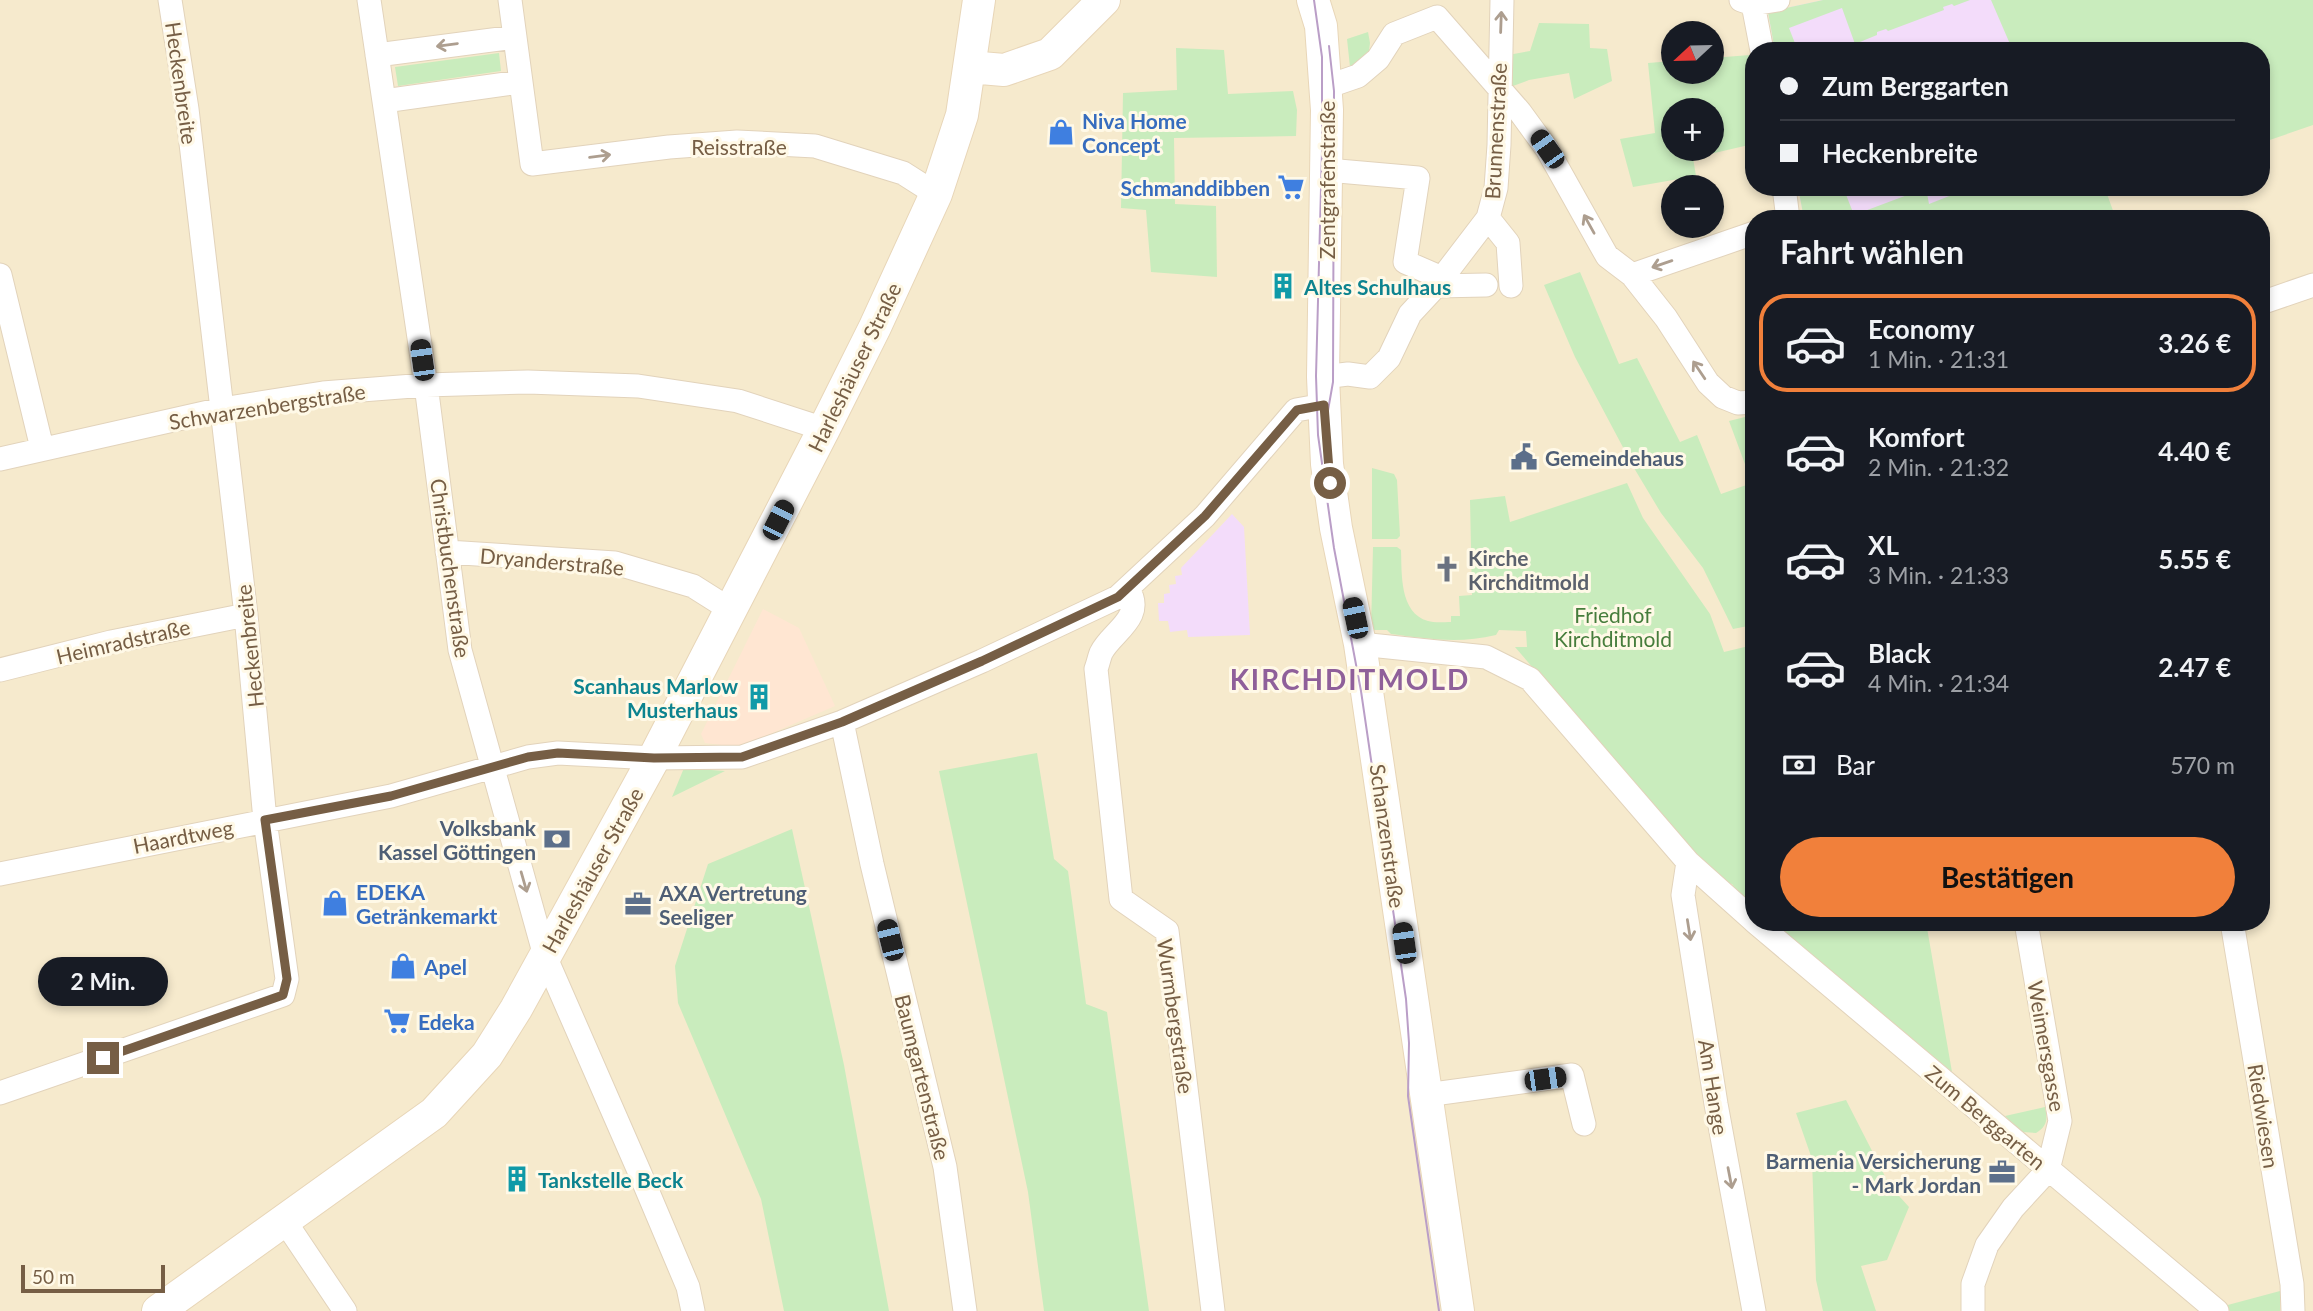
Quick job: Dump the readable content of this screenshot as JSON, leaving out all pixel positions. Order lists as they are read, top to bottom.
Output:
{
  "streets": {
    "main road": ["Zentgrafenstraße", "Harleshäuser Straße", "Schanzenstraße"],
    "street": [
      "Heckenbreite",
      "Brunnenstraße",
      "Reisstraße",
      "Schwarzenbergstraße",
      "Dryanderstraße",
      "Christbuchenstraße",
      "Heimradstraße",
      "Haardtweg",
      "Wurmbergstraße",
      "Weimersgasse",
      "Baumgartenstraße",
      "Am Hange",
      "Riedwiesen",
      "Zum Berggarten"
    ]
  },
  "crossings": [
    ["Heckenbreite", "Schwarzenbergstraße"],
    ["Heckenbreite", "Heimradstraße"],
    ["Heckenbreite", "Haardtweg"],
    ["Brunnenstraße", "Zentgrafenstraße"],
    ["Brunnenstraße", "Haardtweg"],
    ["Reisstraße", "Harleshäuser Straße"],
    ["Zentgrafenstraße", "Haardtweg"],
    ["Zentgrafenstraße", "Schanzenstraße"],
    ["Harleshäuser Straße", "Schwarzenbergstraße"],
    ["Harleshäuser Straße", "Dryanderstraße"],
    ["Harleshäuser Straße", "Christbuchenstraße"],
    ["Harleshäuser Straße", "Haardtweg"],
    ["Schwarzenbergstraße", "Christbuchenstraße"],
    ["Dryanderstraße", "Christbuchenstraße"],
    ["Christbuchenstraße", "Haardtweg"],
    ["Haardtweg", "Wurmbergstraße"],
    ["Haardtweg", "Baumgartenstraße"],
    ["Schanzenstraße", "Zum Berggarten"],
    ["Weimersgasse", "Zum Berggarten"],
    ["Am Hange", "Zum Berggarten"]
  ],
  "one_way": ["Reisstraße", "Am Hange"],
  "districts": ["KIRCHDITMOLD"],
  "parks": ["Friedhof Kirchditmold"],
  "places": {
    "shop": ["Niva Home Concept", "EDEKA Getränkemarkt", "Apel"],
    "supermarket": ["Schmanddibben", "Edeka"],
    "building": ["Altes Schulhaus", "Scanhaus Marlow Musterhaus", "Tankstelle Beck"],
    "public building": ["Gemeindehaus"],
    "church": ["Kirche Kirchditmold"],
    "bank": ["Volksbank Kassel Göttingen"],
    "office": ["AXA Vertretung Seeliger", "Barmenia Versicherung - Mark Jordan"]
  },
  "scale_bar": "50 m",
  "north": "left",
  "page": {
    "map_buttons": ["+", "−"],
    "banner": ["Zum Berggarten", "Heckenbreite"],
    "heading": "Fahrt wählen",
    "list": [
      {
        "name": "Economy",
        "note": "1 Min. · 21:31",
        "value": "3.26 €"
      },
      {
        "name": "Komfort",
        "note": "2 Min. · 21:32",
        "value": "4.40 €"
      },
      {
        "name": "XL",
        "note": "3 Min. · 21:33",
        "value": "5.55 €"
      },
      {
        "name": "Black",
        "note": "4 Min. · 21:34",
        "value": "2.47 €"
      }
    ],
    "pay": ["Bar", "570 m"],
    "buttons": "Bestätigen",
    "bubble": "2 Min.",
    "scale": "50 m"
  }
}
